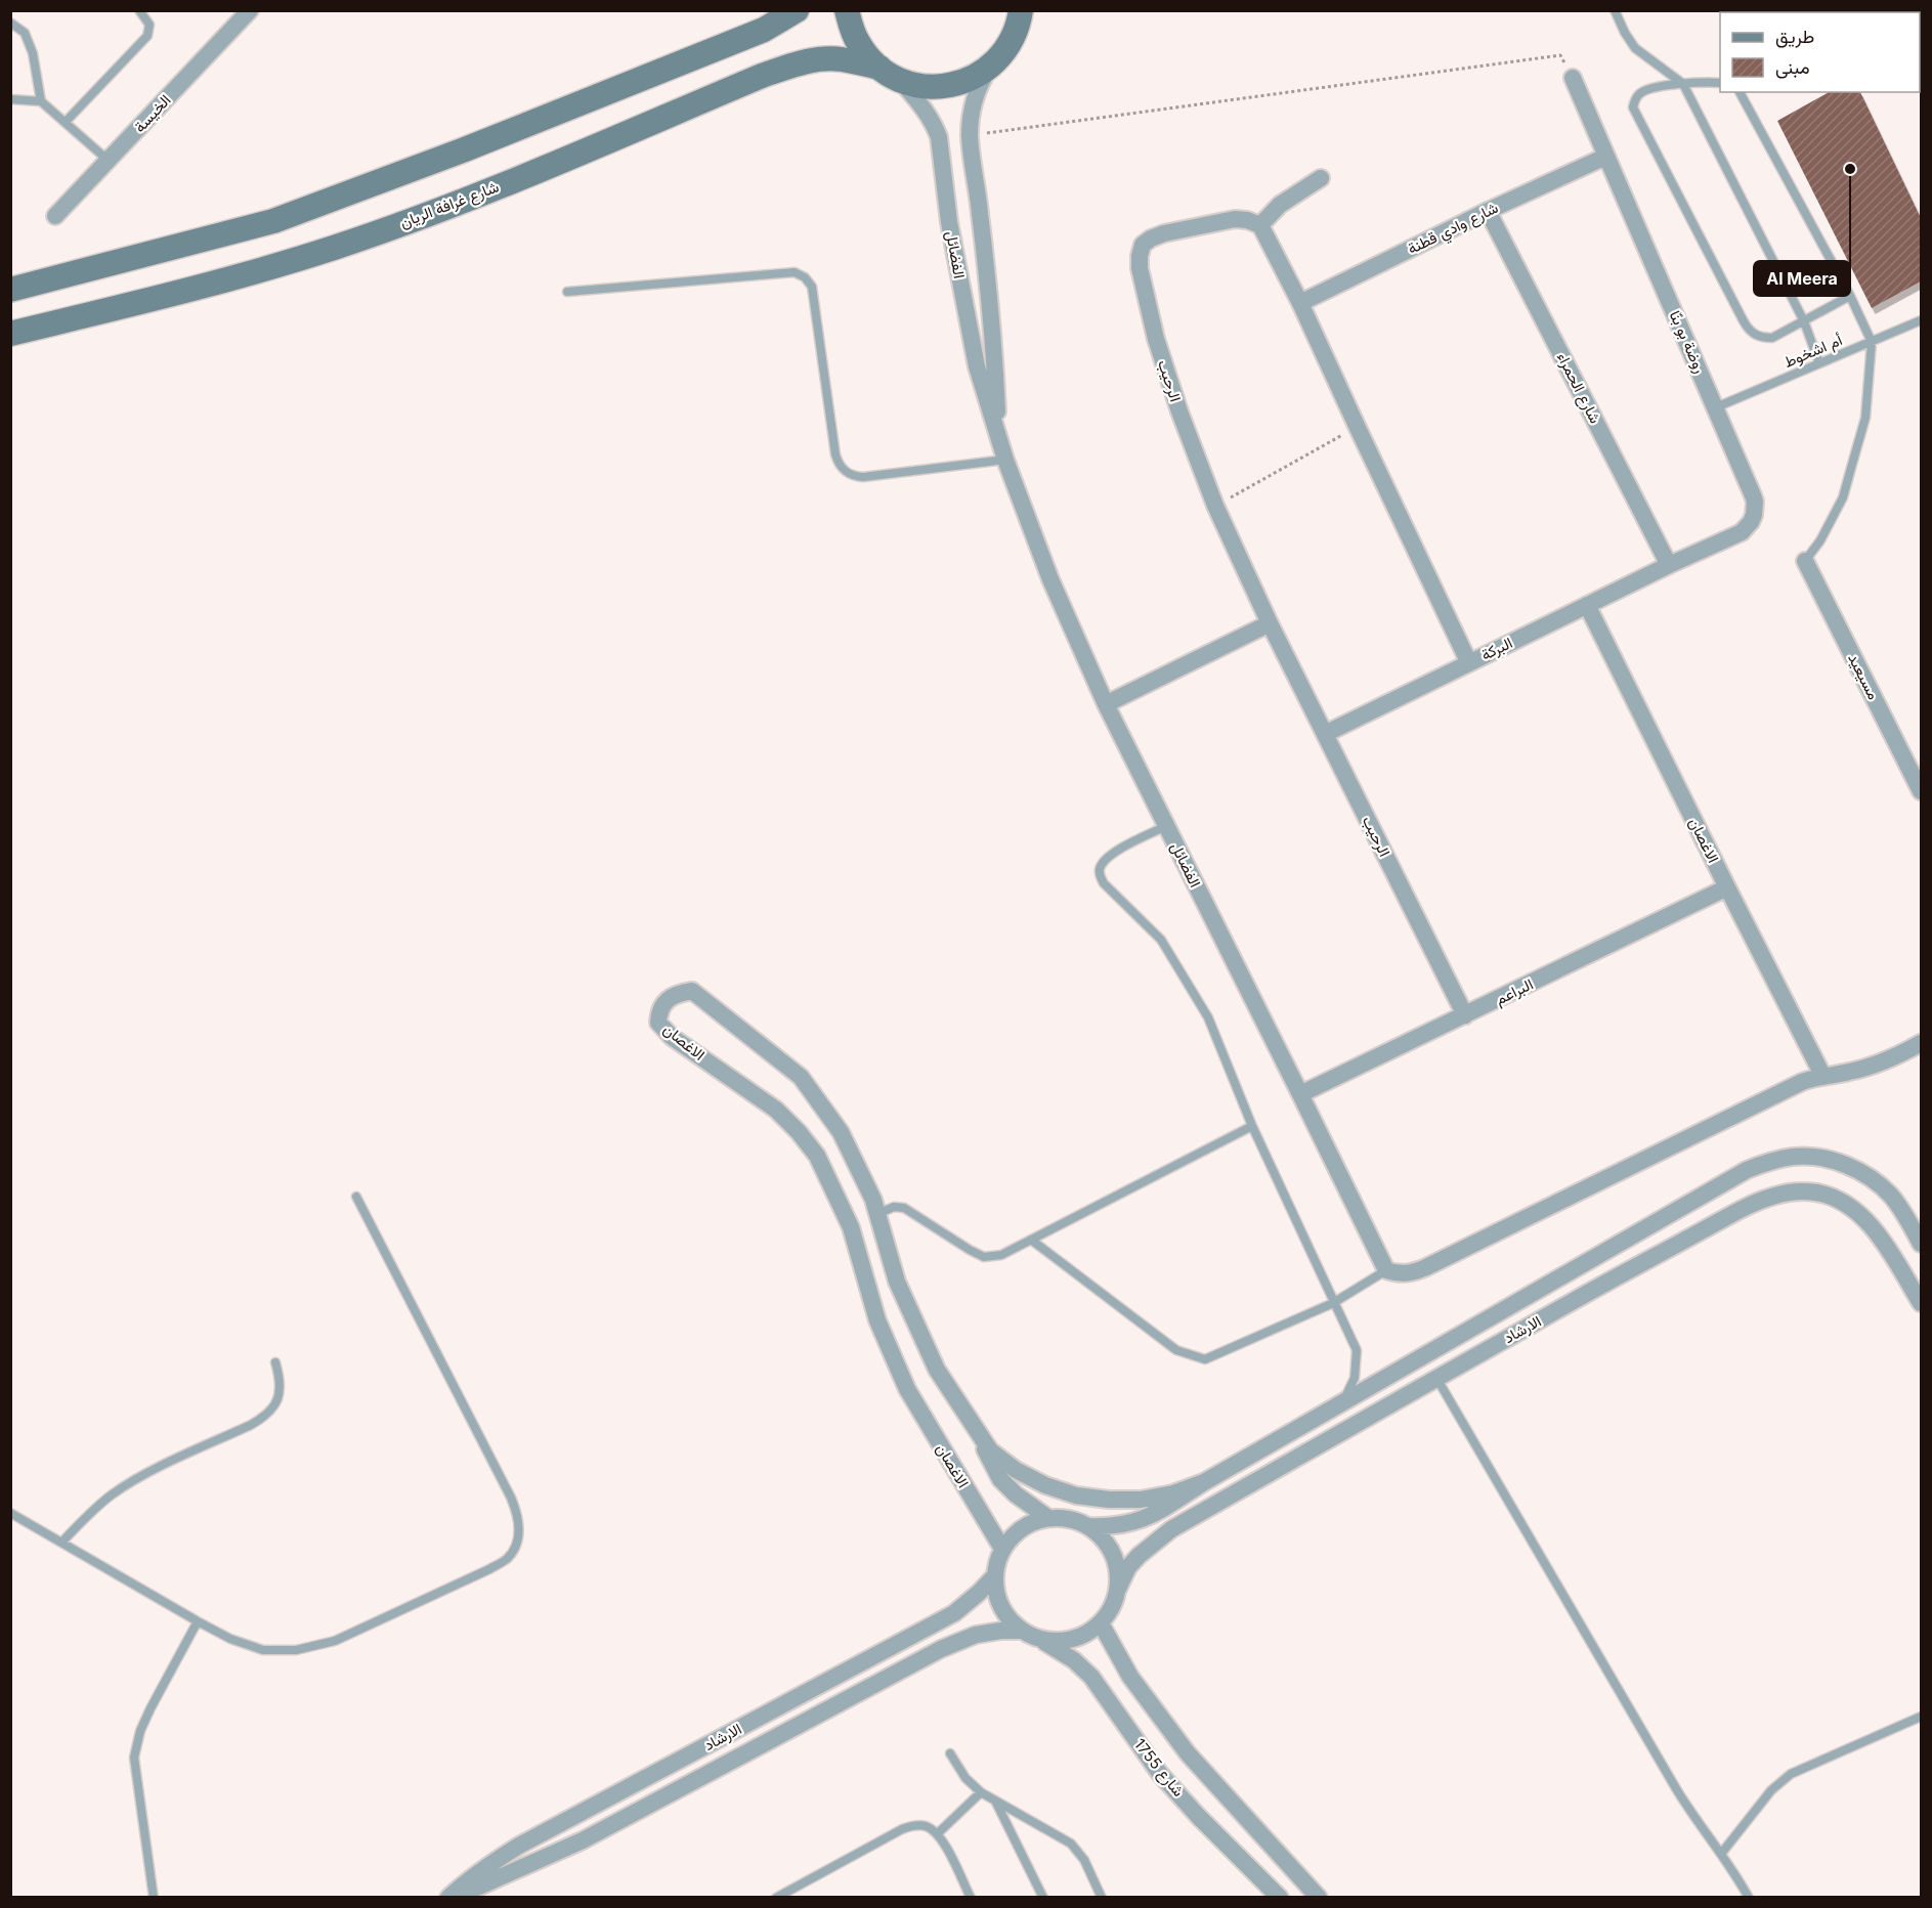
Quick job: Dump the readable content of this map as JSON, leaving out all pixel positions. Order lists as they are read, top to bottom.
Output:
{
  "streets": {
    "main road": ["شارع غرافة الريان"],
    "street": [
      "الخيسة",
      "شارع وادي قطنة",
      "الفضائل",
      "روضة بو بنّا",
      "الرحيب",
      "شارع الحمراء",
      "البركة",
      "مسيعيد",
      "الاغصان",
      "البراعم",
      "الارشاد",
      "شارع 1755"
    ],
    "lane": ["أم اشخوط"]
  },
  "crossings": [
    ["شارع غرافة الريان", "الفضائل"],
    ["شارع وادي قطنة", "روضة بو بنّا"],
    ["شارع وادي قطنة", "شارع الحمراء"],
    ["الفضائل", "البراعم"],
    ["روضة بو بنّا", "أم اشخوط"],
    ["روضة بو بنّا", "شارع الحمراء"],
    ["روضة بو بنّا", "البركة"],
    ["الرحيب", "البركة"],
    ["الرحيب", "البراعم"],
    ["شارع الحمراء", "البركة"],
    ["البركة", "الاغصان"],
    ["الاغصان", "البراعم"],
    ["الاغصان", "الارشاد"],
    ["الاغصان", "شارع 1755"],
    ["الارشاد", "شارع 1755"]
  ],
  "places": ["Al Meera"],
  "legend": ["طريق", "مبنى"]
}
